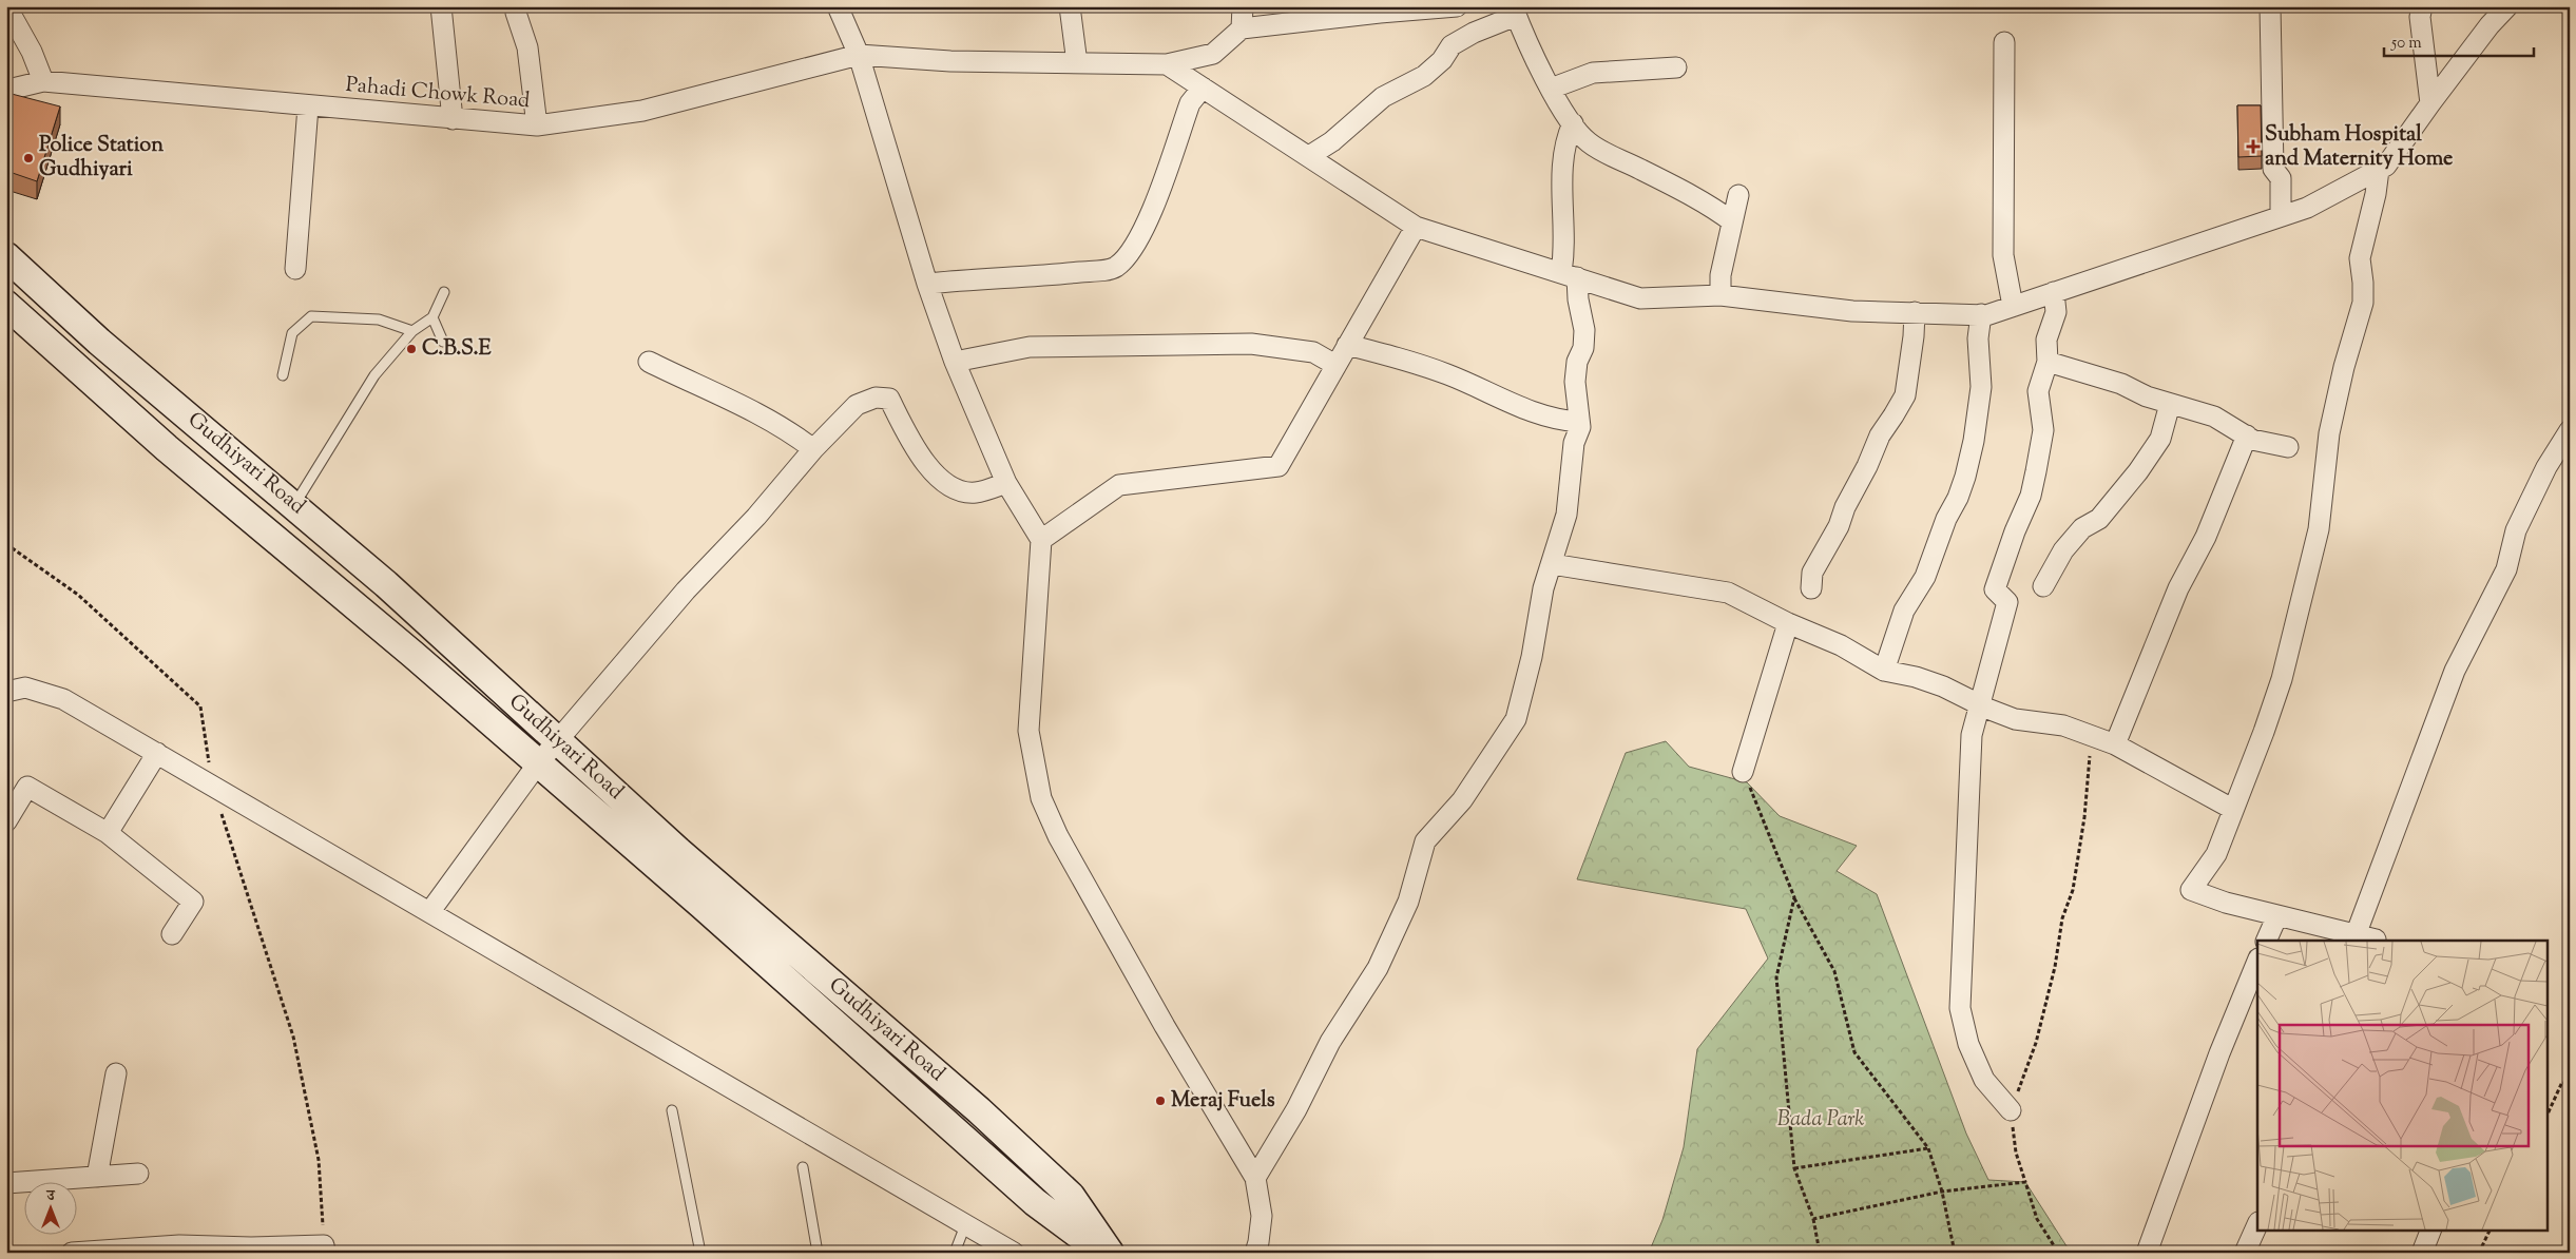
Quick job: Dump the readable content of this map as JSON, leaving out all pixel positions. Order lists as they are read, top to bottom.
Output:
{
  "streets": {
    "street": ["Pahadi Chowk Road", "Gudhiyari Road"]
  },
  "parks": ["Bada Park"],
  "places": {
    "health": ["Subham Hospital and Maternity Home"],
    "other": ["Police Station Gudhiyari", "C.B.S.E", "Meraj Fuels"]
  },
  "scale_bar": "50 m",
  "north": "top"
}
